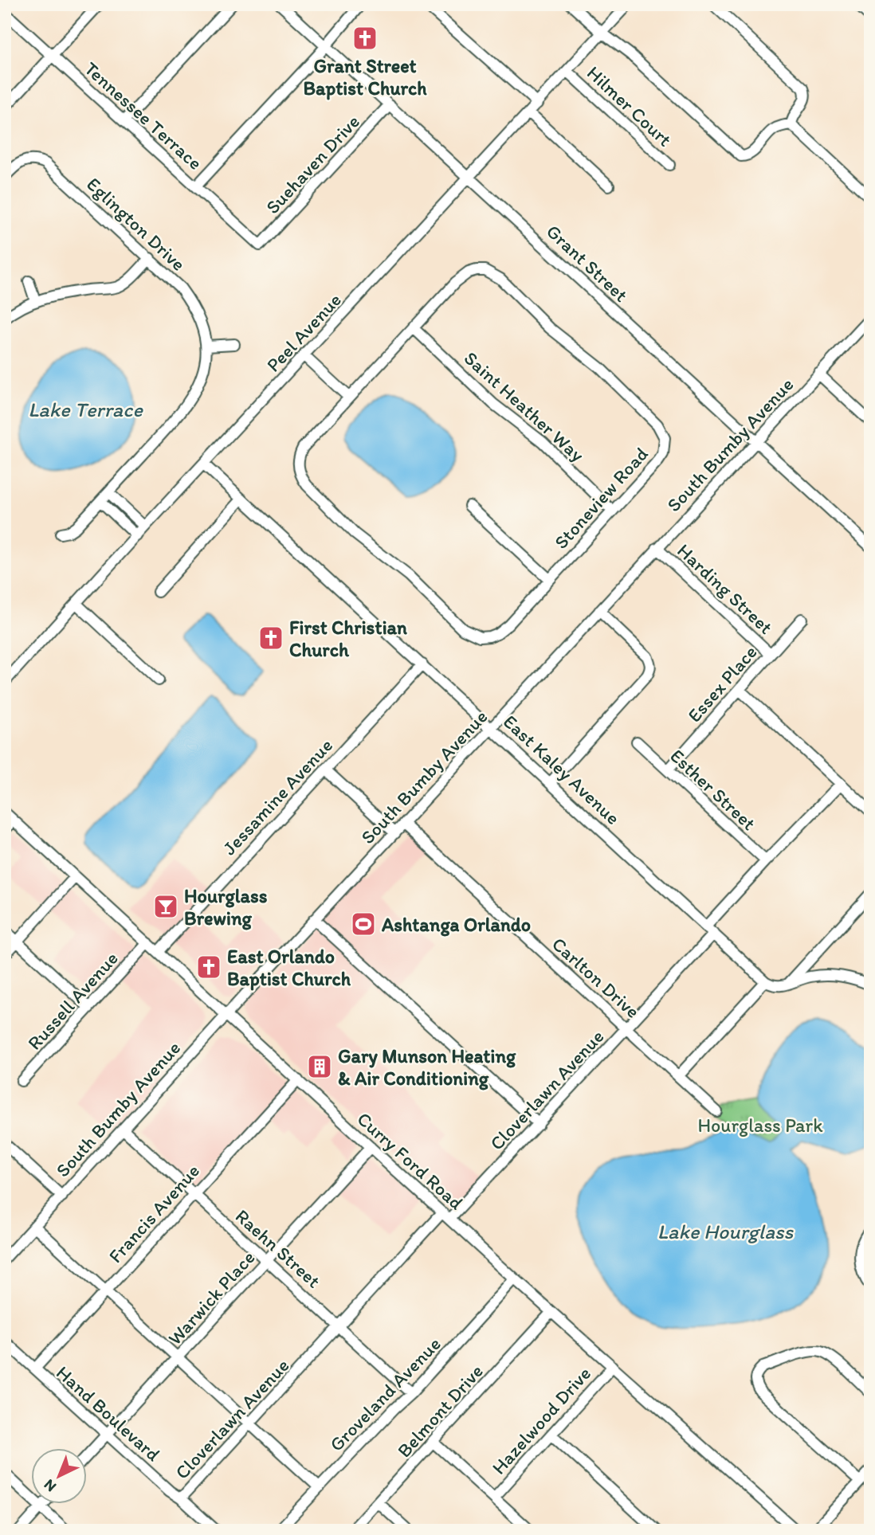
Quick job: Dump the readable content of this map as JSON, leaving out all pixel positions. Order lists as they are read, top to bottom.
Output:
{
  "streets": {
    "street": [
      "Hilmer Court",
      "Tennessee Terrace",
      "Suehaven Drive",
      "Eglington Drive",
      "Grant Street",
      "Peel Avenue",
      "Saint Heather Way",
      "South Bumby Avenue",
      "Stoneview Road",
      "Harding Street",
      "Essex Place",
      "East Kaley Avenue",
      "Esther Street",
      "Jessamine Avenue",
      "Carlton Drive",
      "Russell Avenue",
      "Cloverlawn Avenue",
      "Curry Ford Road",
      "Francis Avenue",
      "Raehn Street",
      "Warwick Place",
      "Groveland Avenue",
      "Belmont Drive",
      "Hand Boulevard",
      "Hazelwood Drive"
    ]
  },
  "crossings": [
    ["Hilmer Court", "Peel Avenue"],
    ["Tennessee Terrace", "Suehaven Drive"],
    ["Suehaven Drive", "Grant Street"],
    ["Grant Street", "Peel Avenue"],
    ["Grant Street", "South Bumby Avenue"],
    ["Peel Avenue", "East Kaley Avenue"],
    ["Saint Heather Way", "Stoneview Road"],
    ["South Bumby Avenue", "Harding Street"],
    ["South Bumby Avenue", "East Kaley Avenue"],
    ["South Bumby Avenue", "Carlton Drive"],
    ["South Bumby Avenue", "Curry Ford Road"],
    ["South Bumby Avenue", "Raehn Street"],
    ["Harding Street", "Essex Place"],
    ["Essex Place", "Esther Street"],
    ["East Kaley Avenue", "Jessamine Avenue"],
    ["East Kaley Avenue", "Cloverlawn Avenue"],
    ["Esther Street", "Cloverlawn Avenue"],
    ["Jessamine Avenue", "Curry Ford Road"],
    ["Carlton Drive", "Cloverlawn Avenue"],
    ["Russell Avenue", "Curry Ford Road"],
    ["Cloverlawn Avenue", "Curry Ford Road"],
    ["Cloverlawn Avenue", "Raehn Street"],
    ["Cloverlawn Avenue", "Hand Boulevard"],
    ["Curry Ford Road", "Francis Avenue"],
    ["Curry Ford Road", "Warwick Place"],
    ["Curry Ford Road", "Groveland Avenue"],
    ["Curry Ford Road", "Belmont Drive"],
    ["Curry Ford Road", "Hazelwood Drive"],
    ["Francis Avenue", "Raehn Street"],
    ["Francis Avenue", "Hand Boulevard"],
    ["Raehn Street", "Warwick Place"],
    ["Raehn Street", "Groveland Avenue"],
    ["Warwick Place", "Hand Boulevard"]
  ],
  "water": ["Lake Terrace", "Lake Hourglass"],
  "parks": ["Hourglass Park"],
  "places": {
    "church": ["Grant Street Baptist Church", "First Christian Church", "East Orlando Baptist Church"],
    "bar": ["Hourglass Brewing"],
    "sports": ["Ashtanga Orlando"],
    "building": ["Gary Munson Heating & Air Conditioning"]
  },
  "north": "bottom left"
}
